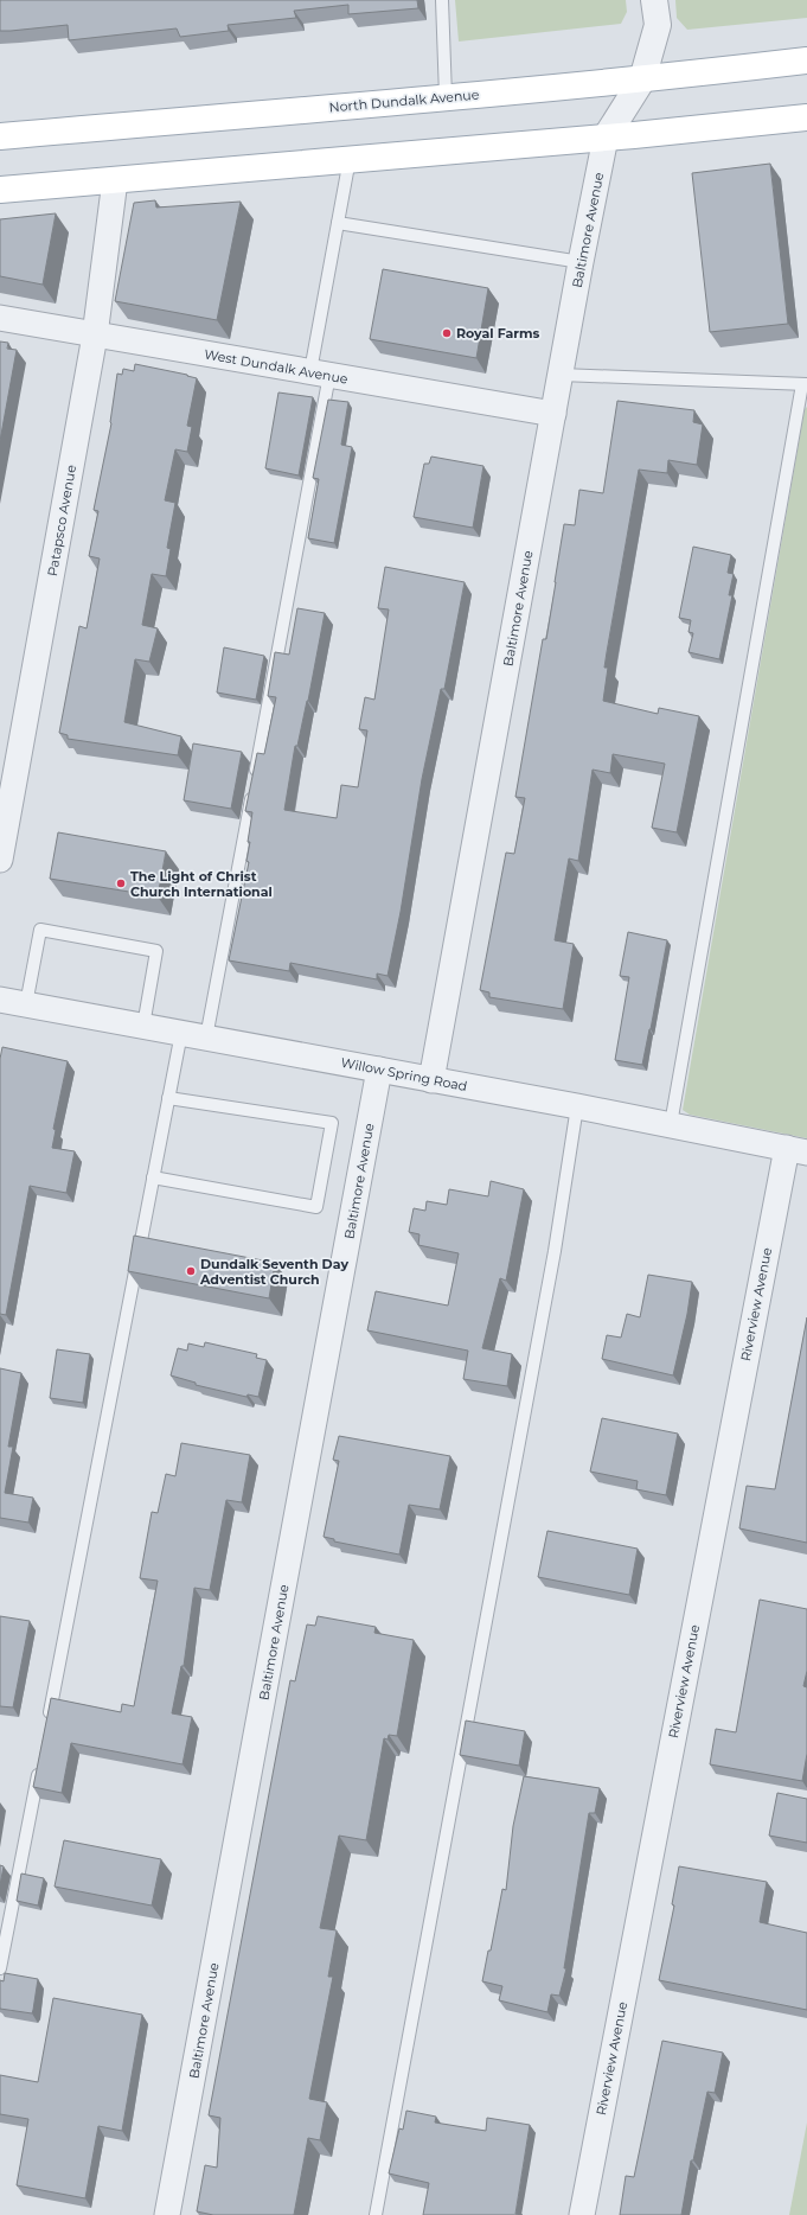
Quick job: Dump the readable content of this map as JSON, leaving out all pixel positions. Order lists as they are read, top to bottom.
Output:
{
  "streets": {
    "main road": ["North Dundalk Avenue"],
    "street": [
      "Baltimore Avenue",
      "West Dundalk Avenue",
      "Patapsco Avenue",
      "Willow Spring Road",
      "Riverview Avenue"
    ]
  },
  "crossings": [
    ["Baltimore Avenue", "West Dundalk Avenue"],
    ["Baltimore Avenue", "Willow Spring Road"],
    ["West Dundalk Avenue", "Patapsco Avenue"],
    ["Willow Spring Road", "Riverview Avenue"]
  ],
  "places": ["Royal Farms", "The Light of Christ Church International", "Dundalk Seventh Day Adventist Church"]
}
